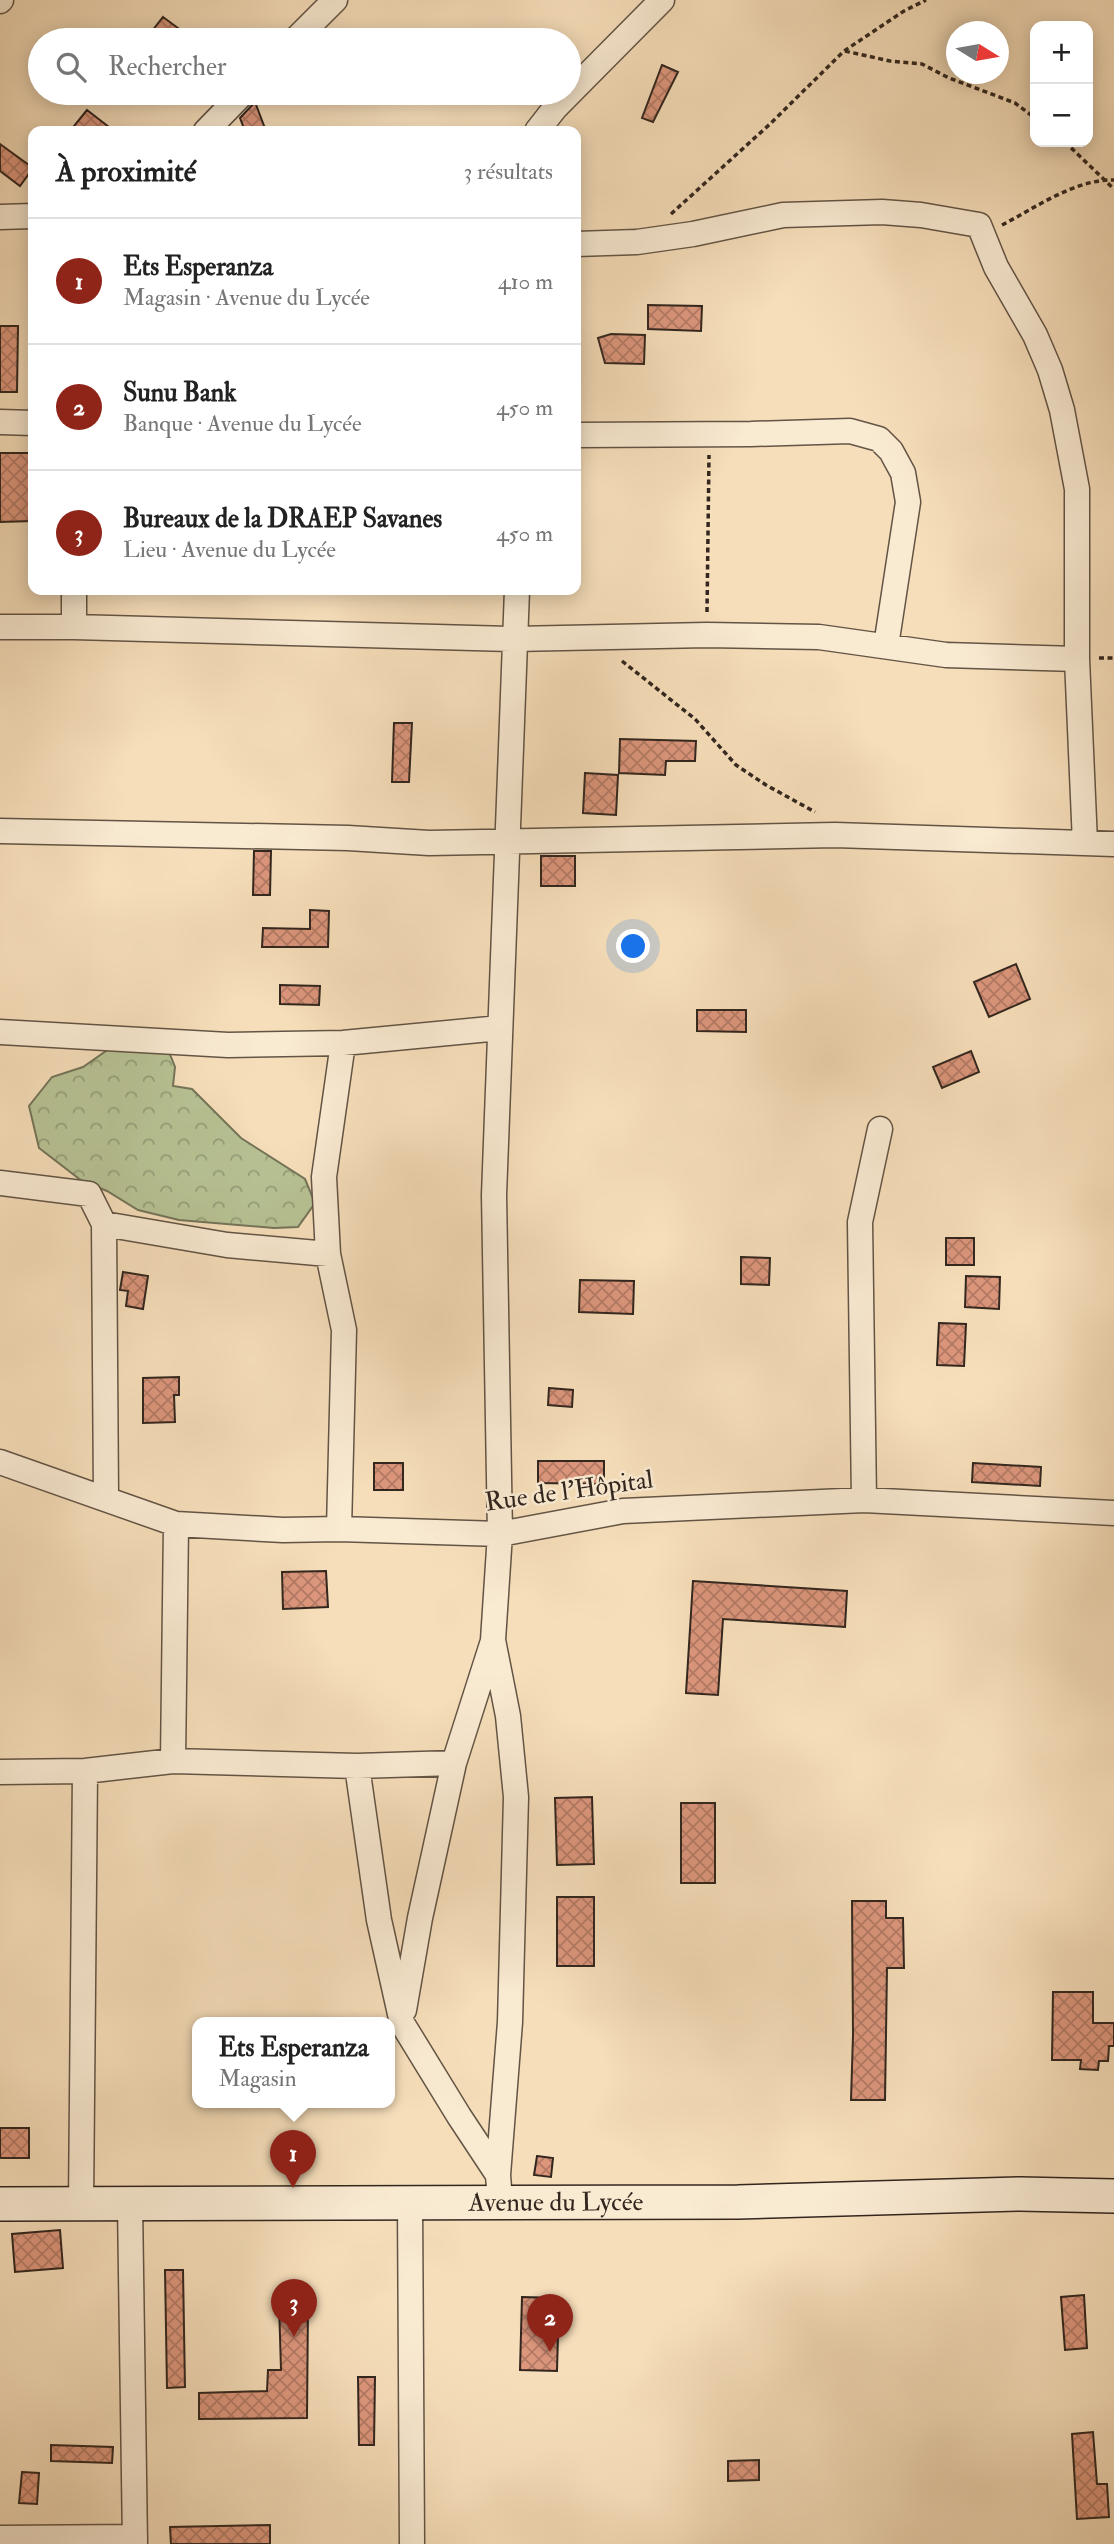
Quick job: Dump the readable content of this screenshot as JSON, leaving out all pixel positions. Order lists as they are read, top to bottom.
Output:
{
  "streets": {
    "main road": ["Avenue du Lycée"],
    "street": ["Rue de l'Hôpital"]
  },
  "north": "right",
  "page": {
    "map_buttons": ["+", "−"],
    "search": "Rechercher",
    "heading": ["À proximité", "3 résultats"],
    "list": [
      {
        "mark": "1",
        "name": "Ets Esperanza",
        "note": "Magasin · Avenue du Lycée",
        "value": "410 m"
      },
      {
        "mark": "2",
        "name": "Sunu Bank",
        "note": "Banque · Avenue du Lycée",
        "value": "450 m"
      },
      {
        "mark": "3",
        "name": "Bureaux de la DRAEP Savanes",
        "note": "Lieu · Avenue du Lycée",
        "value": "450 m"
      }
    ],
    "popup": ["Ets Esperanza", "Magasin"],
    "pins": ["1", "3", "2"]
  }
}
